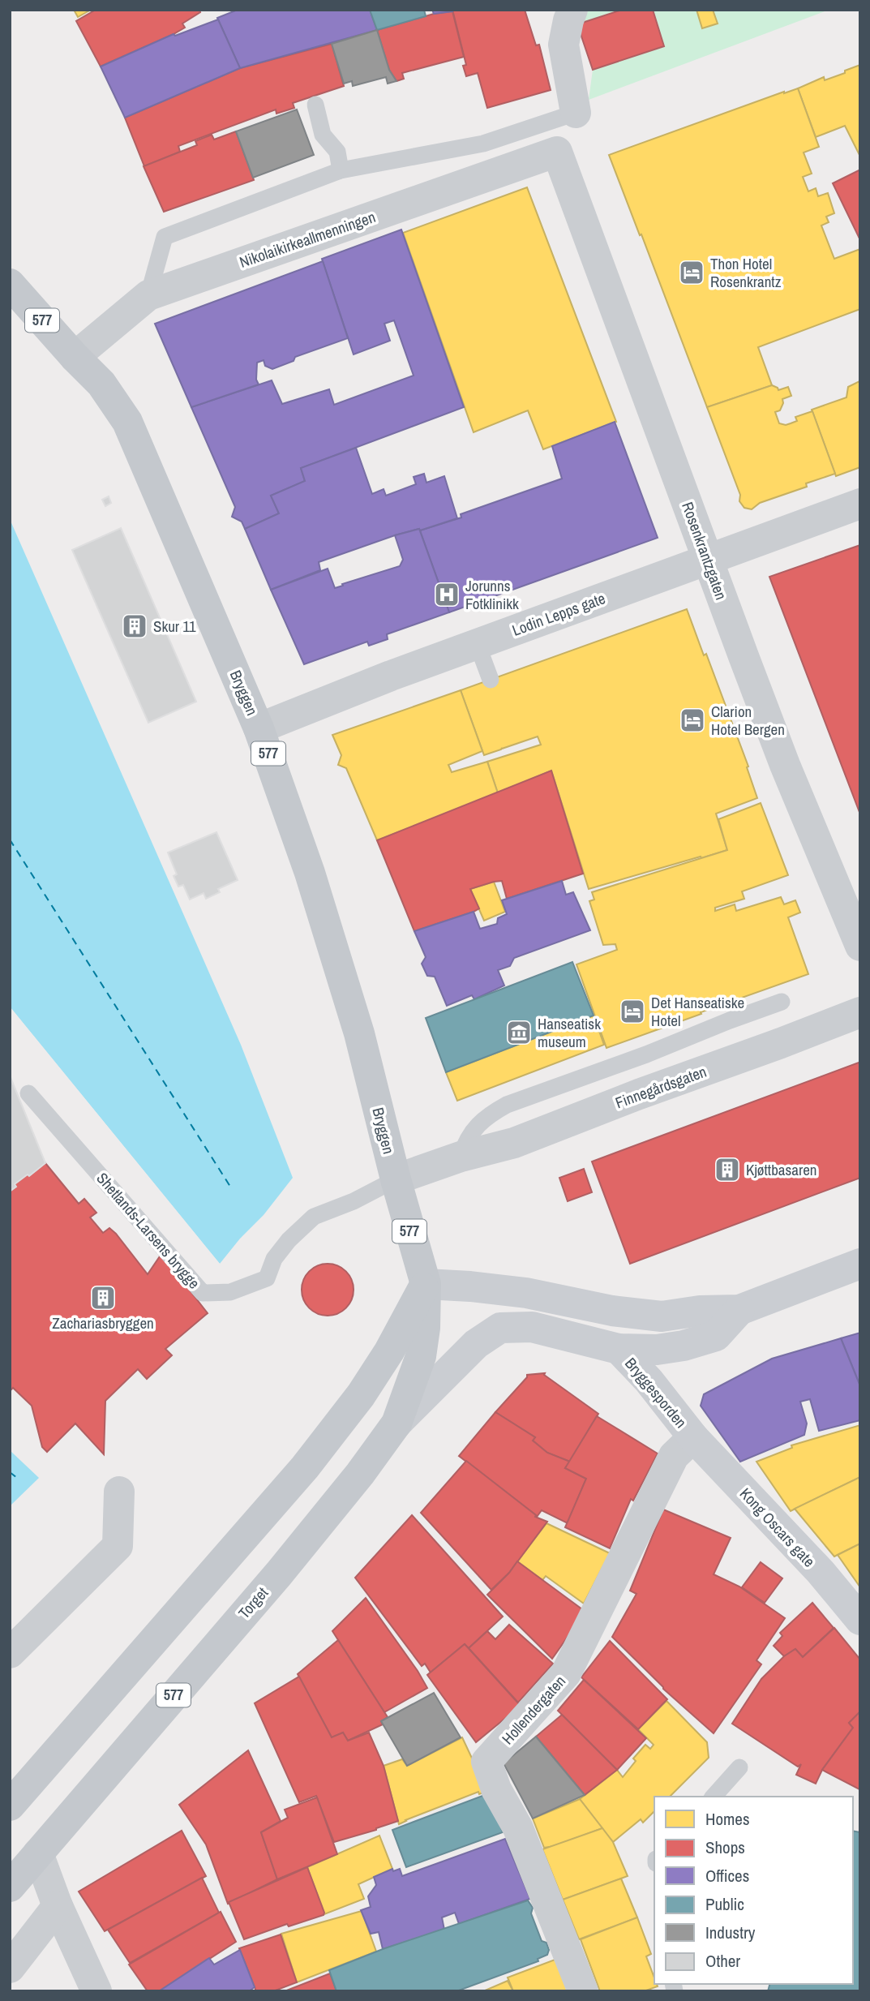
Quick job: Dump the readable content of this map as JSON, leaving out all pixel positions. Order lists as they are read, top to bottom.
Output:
{
  "streets": {
    "main road": [
      "577",
      "Bryggen",
      "Bryggesporden",
      "Kong Oscars gate",
      "Torget"
    ],
    "street": [
      "Nikolaikirkeallmenningen",
      "Rosenkrantzgaten",
      "Lodin Lepps gate",
      "Finnegårdsgaten",
      "Hollendergaten"
    ],
    "lane": ["Shetlands-Larsens brygge"]
  },
  "crossings": [
    ["Nikolaikirkeallmenningen", "Rosenkrantzgaten"],
    ["Nikolaikirkeallmenningen", "Bryggen"],
    ["Rosenkrantzgaten", "Lodin Lepps gate"],
    ["Lodin Lepps gate", "Bryggen"],
    ["Bryggen", "Finnegårdsgaten"],
    ["Bryggen", "Shetlands-Larsens brygge"],
    ["Bryggen", "Torget"],
    ["Finnegårdsgaten", "Shetlands-Larsens brygge"],
    ["Finnegårdsgaten", "Torget"],
    ["Shetlands-Larsens brygge", "Torget"],
    ["Bryggesporden", "Kong Oscars gate"],
    ["Bryggesporden", "Hollendergaten"],
    ["Kong Oscars gate", "Hollendergaten"]
  ],
  "places": {
    "hotel": ["Thon Hotel Rosenkrantz", "Clarion Hotel Bergen", "Det Hanseatiske Hotel"],
    "hospital": ["Jorunns Fotklinikk"],
    "building": ["Skur 11", "Kjøttbasaren", "Zachariasbryggen"],
    "museum": ["Hanseatisk museum"]
  },
  "legend": [
    "Homes",
    "Shops",
    "Offices",
    "Public",
    "Industry",
    "Other"
  ]
}
